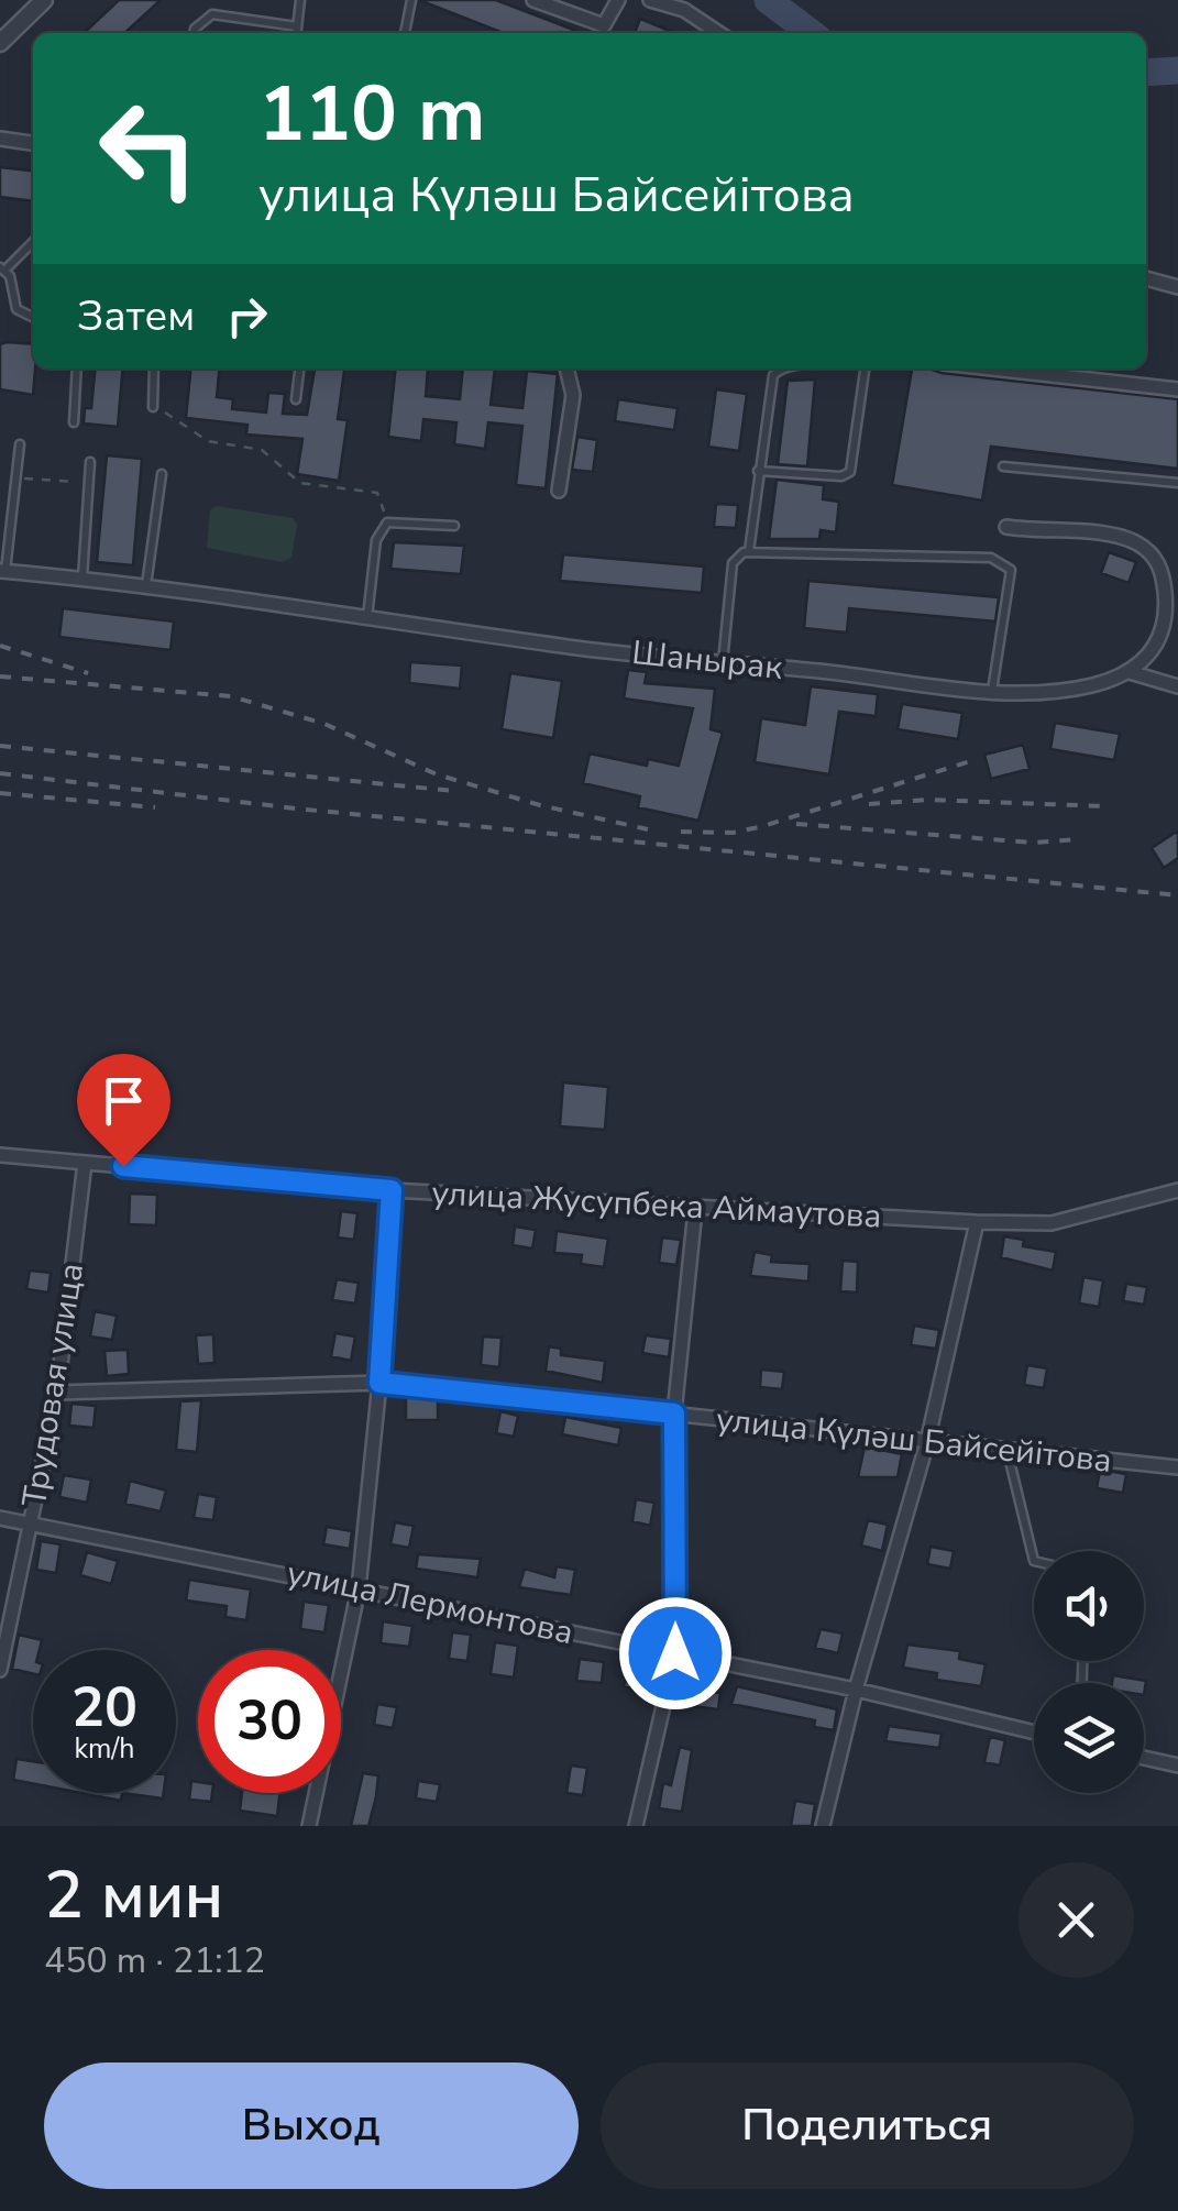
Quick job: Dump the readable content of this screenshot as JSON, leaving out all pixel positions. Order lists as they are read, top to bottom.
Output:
{
  "streets": {
    "street": [
      "Шанырак",
      "улица Жусупбека Аймаутова",
      "Трудовая улица",
      "улица Күләш Байсейітова",
      "улица Лермонтова"
    ]
  },
  "crossings": [
    ["улица Жусупбека Аймаутова", "Трудовая улица"],
    ["Трудовая улица", "улица Күләш Байсейітова"],
    ["Трудовая улица", "улица Лермонтова"]
  ],
  "page": {
    "turn": ["110 m", "улица Күләш Байсейітова"],
    "then": "Затем",
    "speed": "20 km/h",
    "limit": "30",
    "heading": ["2 мин", "450 m · 21:12"],
    "buttons": ["Выход", "Поделиться"]
  }
}
